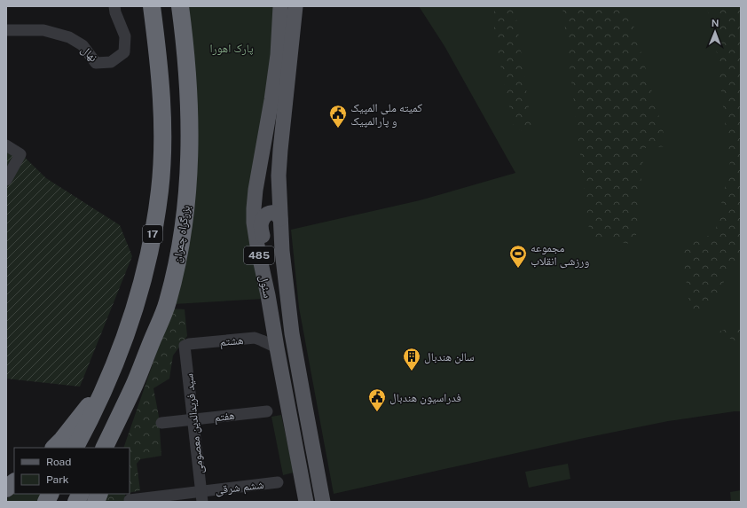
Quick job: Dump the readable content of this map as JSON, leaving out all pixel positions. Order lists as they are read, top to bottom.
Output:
{
  "streets": {
    "highway": ["17", "بزرگراه چمران"],
    "main road": ["485", "سئول"],
    "street": [
      "نهال",
      "هشتم",
      "هفتم",
      "سید فریدالدین معصومی",
      "ششم شرقی"
    ]
  },
  "crossings": [
    ["سئول", "هشتم"],
    ["هشتم", "سید فریدالدین معصومی"],
    ["هفتم", "سید فریدالدین معصومی"],
    ["سید فریدالدین معصومی", "ششم شرقی"]
  ],
  "parks": ["پارک اهورا"],
  "places": {
    "public building": ["کمیته ملی المپیک و پارالمپیک", "فدراسیون هندبال"],
    "sports": ["مجموعه ورزشی انقلاب"],
    "building": ["سالن هندبال"]
  },
  "legend": ["Road", "Park"],
  "north": "top"
}
